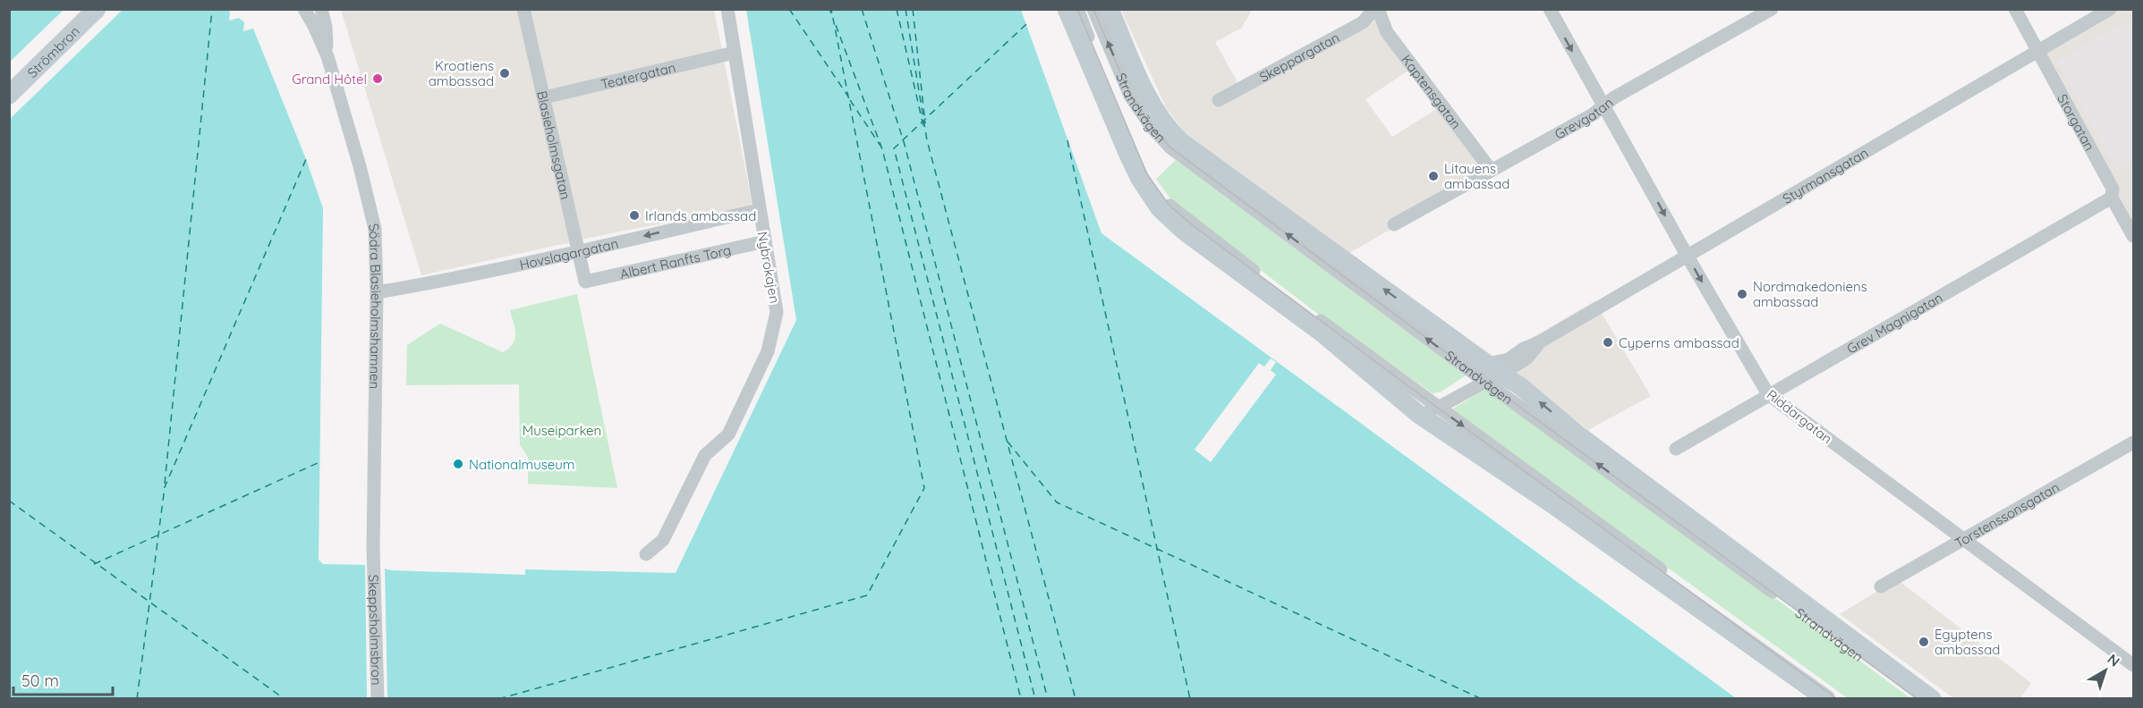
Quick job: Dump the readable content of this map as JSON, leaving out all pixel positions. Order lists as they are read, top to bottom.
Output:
{
  "streets": {
    "street": [
      "Strömbron",
      "Skeppargatan",
      "Teatergatan",
      "Kaptensgatan",
      "Strandvägen",
      "Grevgatan",
      "Storgatan",
      "Blasieholmsgatan",
      "Styrmansgatan",
      "Hovslagargatan",
      "Albert Ranfts Torg",
      "Nybrokajen",
      "Södra Blasieholmshamnen",
      "Grev Magnigatan",
      "Riddargatan",
      "Torstenssonsgatan",
      "Skeppsholmsbron"
    ]
  },
  "crossings": [
    ["Skeppargatan", "Kaptensgatan"],
    ["Teatergatan", "Blasieholmsgatan"],
    ["Teatergatan", "Nybrokajen"],
    ["Kaptensgatan", "Grevgatan"],
    ["Strandvägen", "Styrmansgatan"],
    ["Grevgatan", "Riddargatan"],
    ["Storgatan", "Styrmansgatan"],
    ["Storgatan", "Grev Magnigatan"],
    ["Blasieholmsgatan", "Hovslagargatan"],
    ["Blasieholmsgatan", "Albert Ranfts Torg"],
    ["Styrmansgatan", "Riddargatan"],
    ["Hovslagargatan", "Nybrokajen"],
    ["Hovslagargatan", "Södra Blasieholmshamnen"],
    ["Albert Ranfts Torg", "Nybrokajen"],
    ["Södra Blasieholmshamnen", "Skeppsholmsbron"],
    ["Grev Magnigatan", "Riddargatan"],
    ["Riddargatan", "Torstenssonsgatan"]
  ],
  "one_way": ["Hovslagargatan", "Riddargatan"],
  "parks": ["Museiparken"],
  "places": [
    "Kroatiens ambassad",
    "Grand Hôtel",
    "Litauens ambassad",
    "Irlands ambassad",
    "Nordmakedoniens ambassad",
    "Cyperns ambassad",
    "Nationalmuseum",
    "Egyptens ambassad"
  ],
  "scale_bar": "50 m",
  "north": "top right"
}
